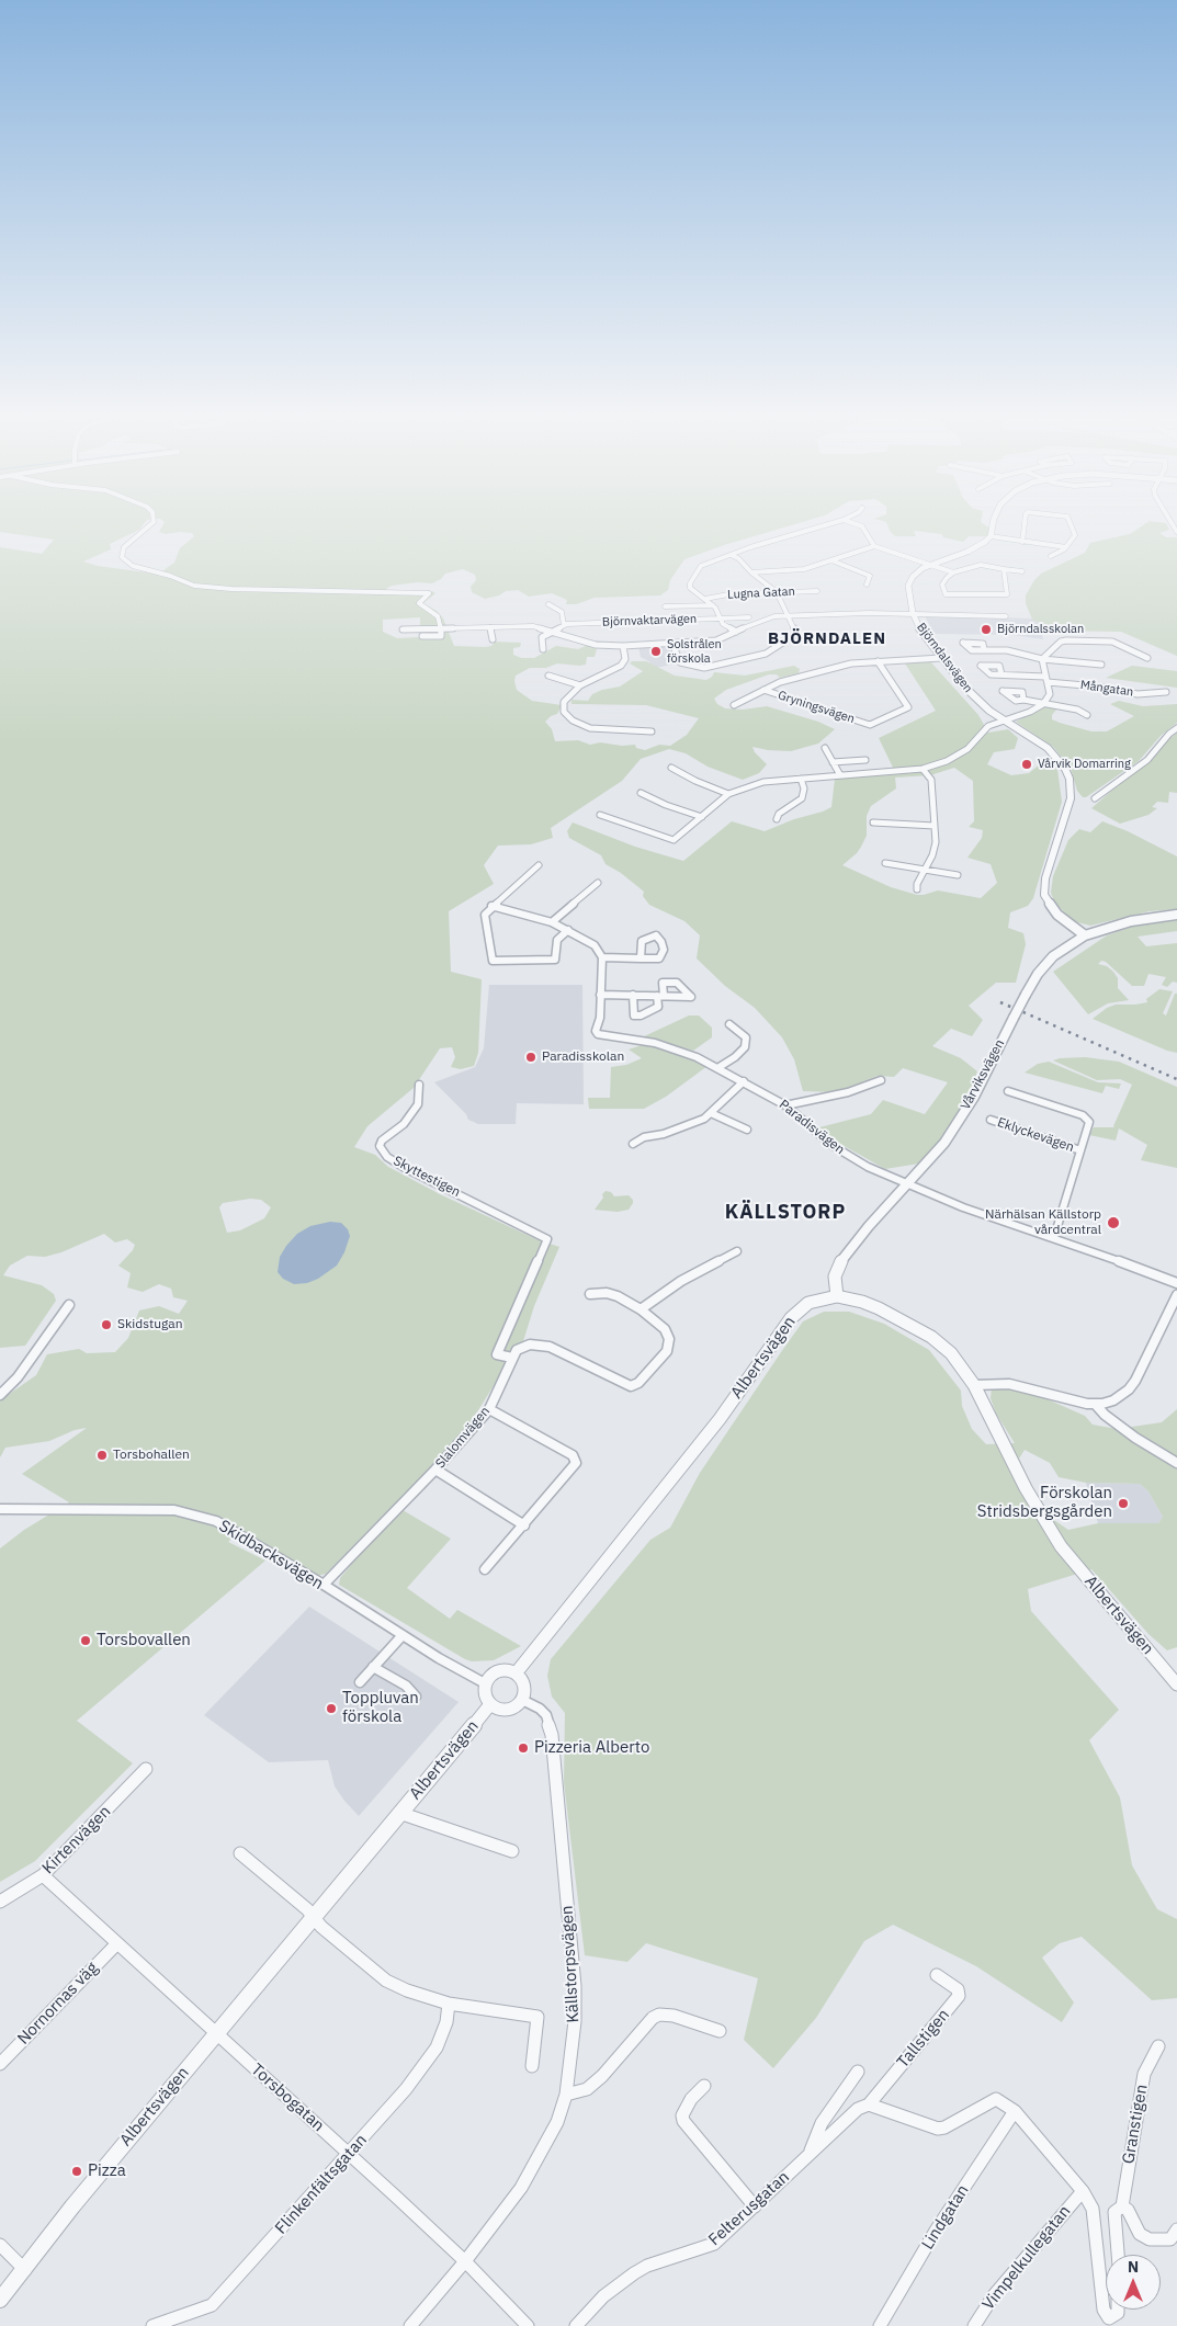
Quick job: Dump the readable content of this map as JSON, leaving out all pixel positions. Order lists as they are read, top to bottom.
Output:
{
  "streets": {
    "street": [
      "Lugna Gatan",
      "Björnvaktarvägen",
      "Björndalsvägen",
      "Mångatan",
      "Gryningsvägen",
      "Vårviksvägen",
      "Paradisvägen",
      "Eklyckevägen",
      "Skyttestigen",
      "Albertsvägen",
      "Slalomvägen",
      "Skidbacksvägen",
      "Kirtenvägen",
      "Källstorpsvägen",
      "Nornornas väg",
      "Tallstigen",
      "Torsbogatan",
      "Granstigen",
      "Flinkenfältsgatan",
      "Felterusgatan",
      "Lindgatan",
      "Vimpelkullegatan"
    ]
  },
  "crossings": [
    ["Björnvaktarvägen", "Björndalsvägen"],
    ["Björndalsvägen", "Gryningsvägen"],
    ["Björndalsvägen", "Vårviksvägen"],
    ["Vårviksvägen", "Paradisvägen"],
    ["Vårviksvägen", "Albertsvägen"],
    ["Paradisvägen", "Eklyckevägen"],
    ["Skyttestigen", "Slalomvägen"],
    ["Albertsvägen", "Skidbacksvägen"],
    ["Albertsvägen", "Källstorpsvägen"],
    ["Albertsvägen", "Torsbogatan"],
    ["Slalomvägen", "Skidbacksvägen"],
    ["Skidbacksvägen", "Källstorpsvägen"],
    ["Kirtenvägen", "Torsbogatan"],
    ["Källstorpsvägen", "Torsbogatan"],
    ["Nornornas väg", "Torsbogatan"],
    ["Tallstigen", "Felterusgatan"],
    ["Torsbogatan", "Flinkenfältsgatan"]
  ],
  "districts": ["BJÖRNDALEN", "KÄLLSTORP"],
  "places": [
    "Björndalsskolan",
    "Solstrålen förskola",
    "Vårvik Domarring",
    "Paradisskolan",
    "Närhälsan Källstorp vårdcentral",
    "Skidstugan",
    "Torsbohallen",
    "Förskolan Stridsbergsgården",
    "Torsbovallen",
    "Toppluvan förskola",
    "Pizzeria Alberto",
    "Pizza"
  ],
  "north": "top"
}
